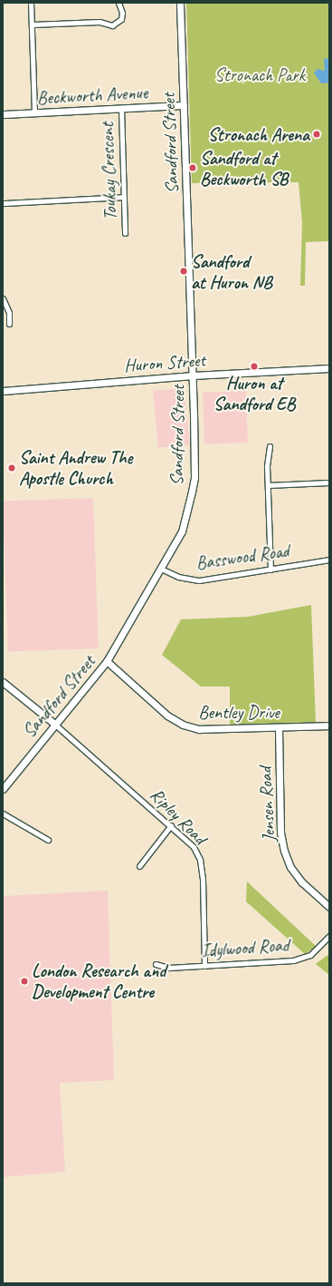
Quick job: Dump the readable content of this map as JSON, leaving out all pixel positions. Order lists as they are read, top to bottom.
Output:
{
  "streets": {
    "street": [
      "Beckworth Avenue",
      "Sandford Street",
      "Toukay Crescent",
      "Huron Street",
      "Basswood Road",
      "Bentley Drive",
      "Jensen Road",
      "Ripley Road",
      "Idylwood Road"
    ]
  },
  "crossings": [
    ["Beckworth Avenue", "Sandford Street"],
    ["Beckworth Avenue", "Toukay Crescent"],
    ["Sandford Street", "Huron Street"],
    ["Sandford Street", "Basswood Road"],
    ["Sandford Street", "Bentley Drive"],
    ["Sandford Street", "Ripley Road"],
    ["Bentley Drive", "Jensen Road"],
    ["Ripley Road", "Idylwood Road"]
  ],
  "parks": ["Stronach Park"],
  "places": [
    "Stronach Arena",
    "Sandford at Beckworth SB",
    "Sandford at Huron NB",
    "Huron at Sandford EB",
    "Saint Andrew The Apostle Church",
    "London Research and Development Centre"
  ]
}
